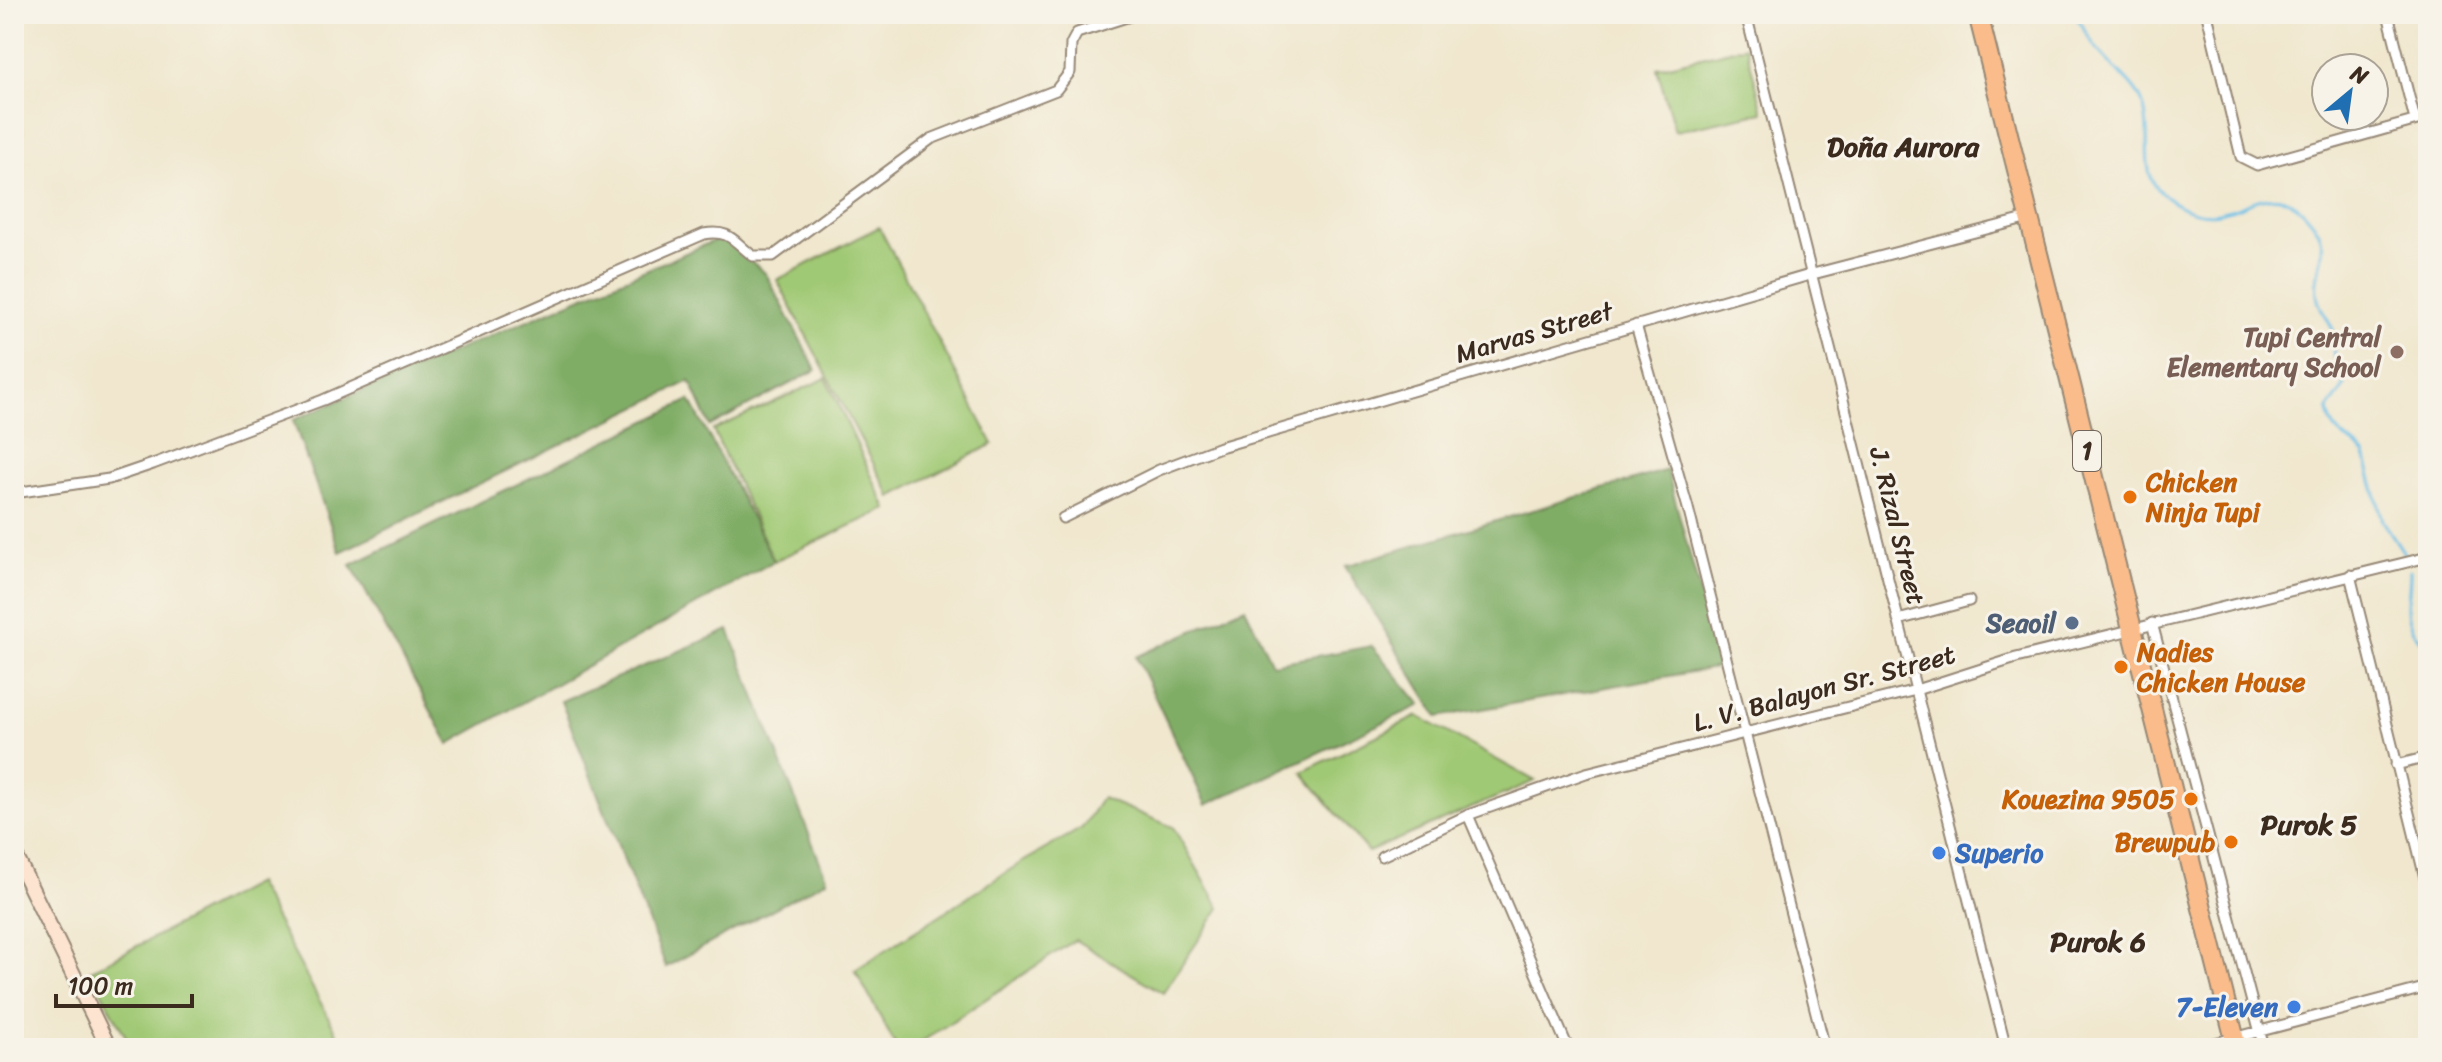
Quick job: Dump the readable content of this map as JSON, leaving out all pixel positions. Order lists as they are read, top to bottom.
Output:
{
  "streets": {
    "highway": ["1"],
    "street": ["Marvas Street", "J. Rizal Street", "L. V. Balayon Sr. Street"]
  },
  "crossings": [
    ["Marvas Street", "1"],
    ["Marvas Street", "J. Rizal Street"],
    ["1", "L. V. Balayon Sr. Street"],
    ["J. Rizal Street", "L. V. Balayon Sr. Street"]
  ],
  "districts": ["Doña Aurora", "Purok 5", "Purok 6"],
  "places": [
    "Tupi Central Elementary School",
    "Chicken Ninja Tupi",
    "Seaoil",
    "Nadies Chicken House",
    "Kouezina 9505",
    "Brewpub",
    "Superio",
    "7-Eleven"
  ],
  "scale_bar": "100 m",
  "north": "top right"
}
